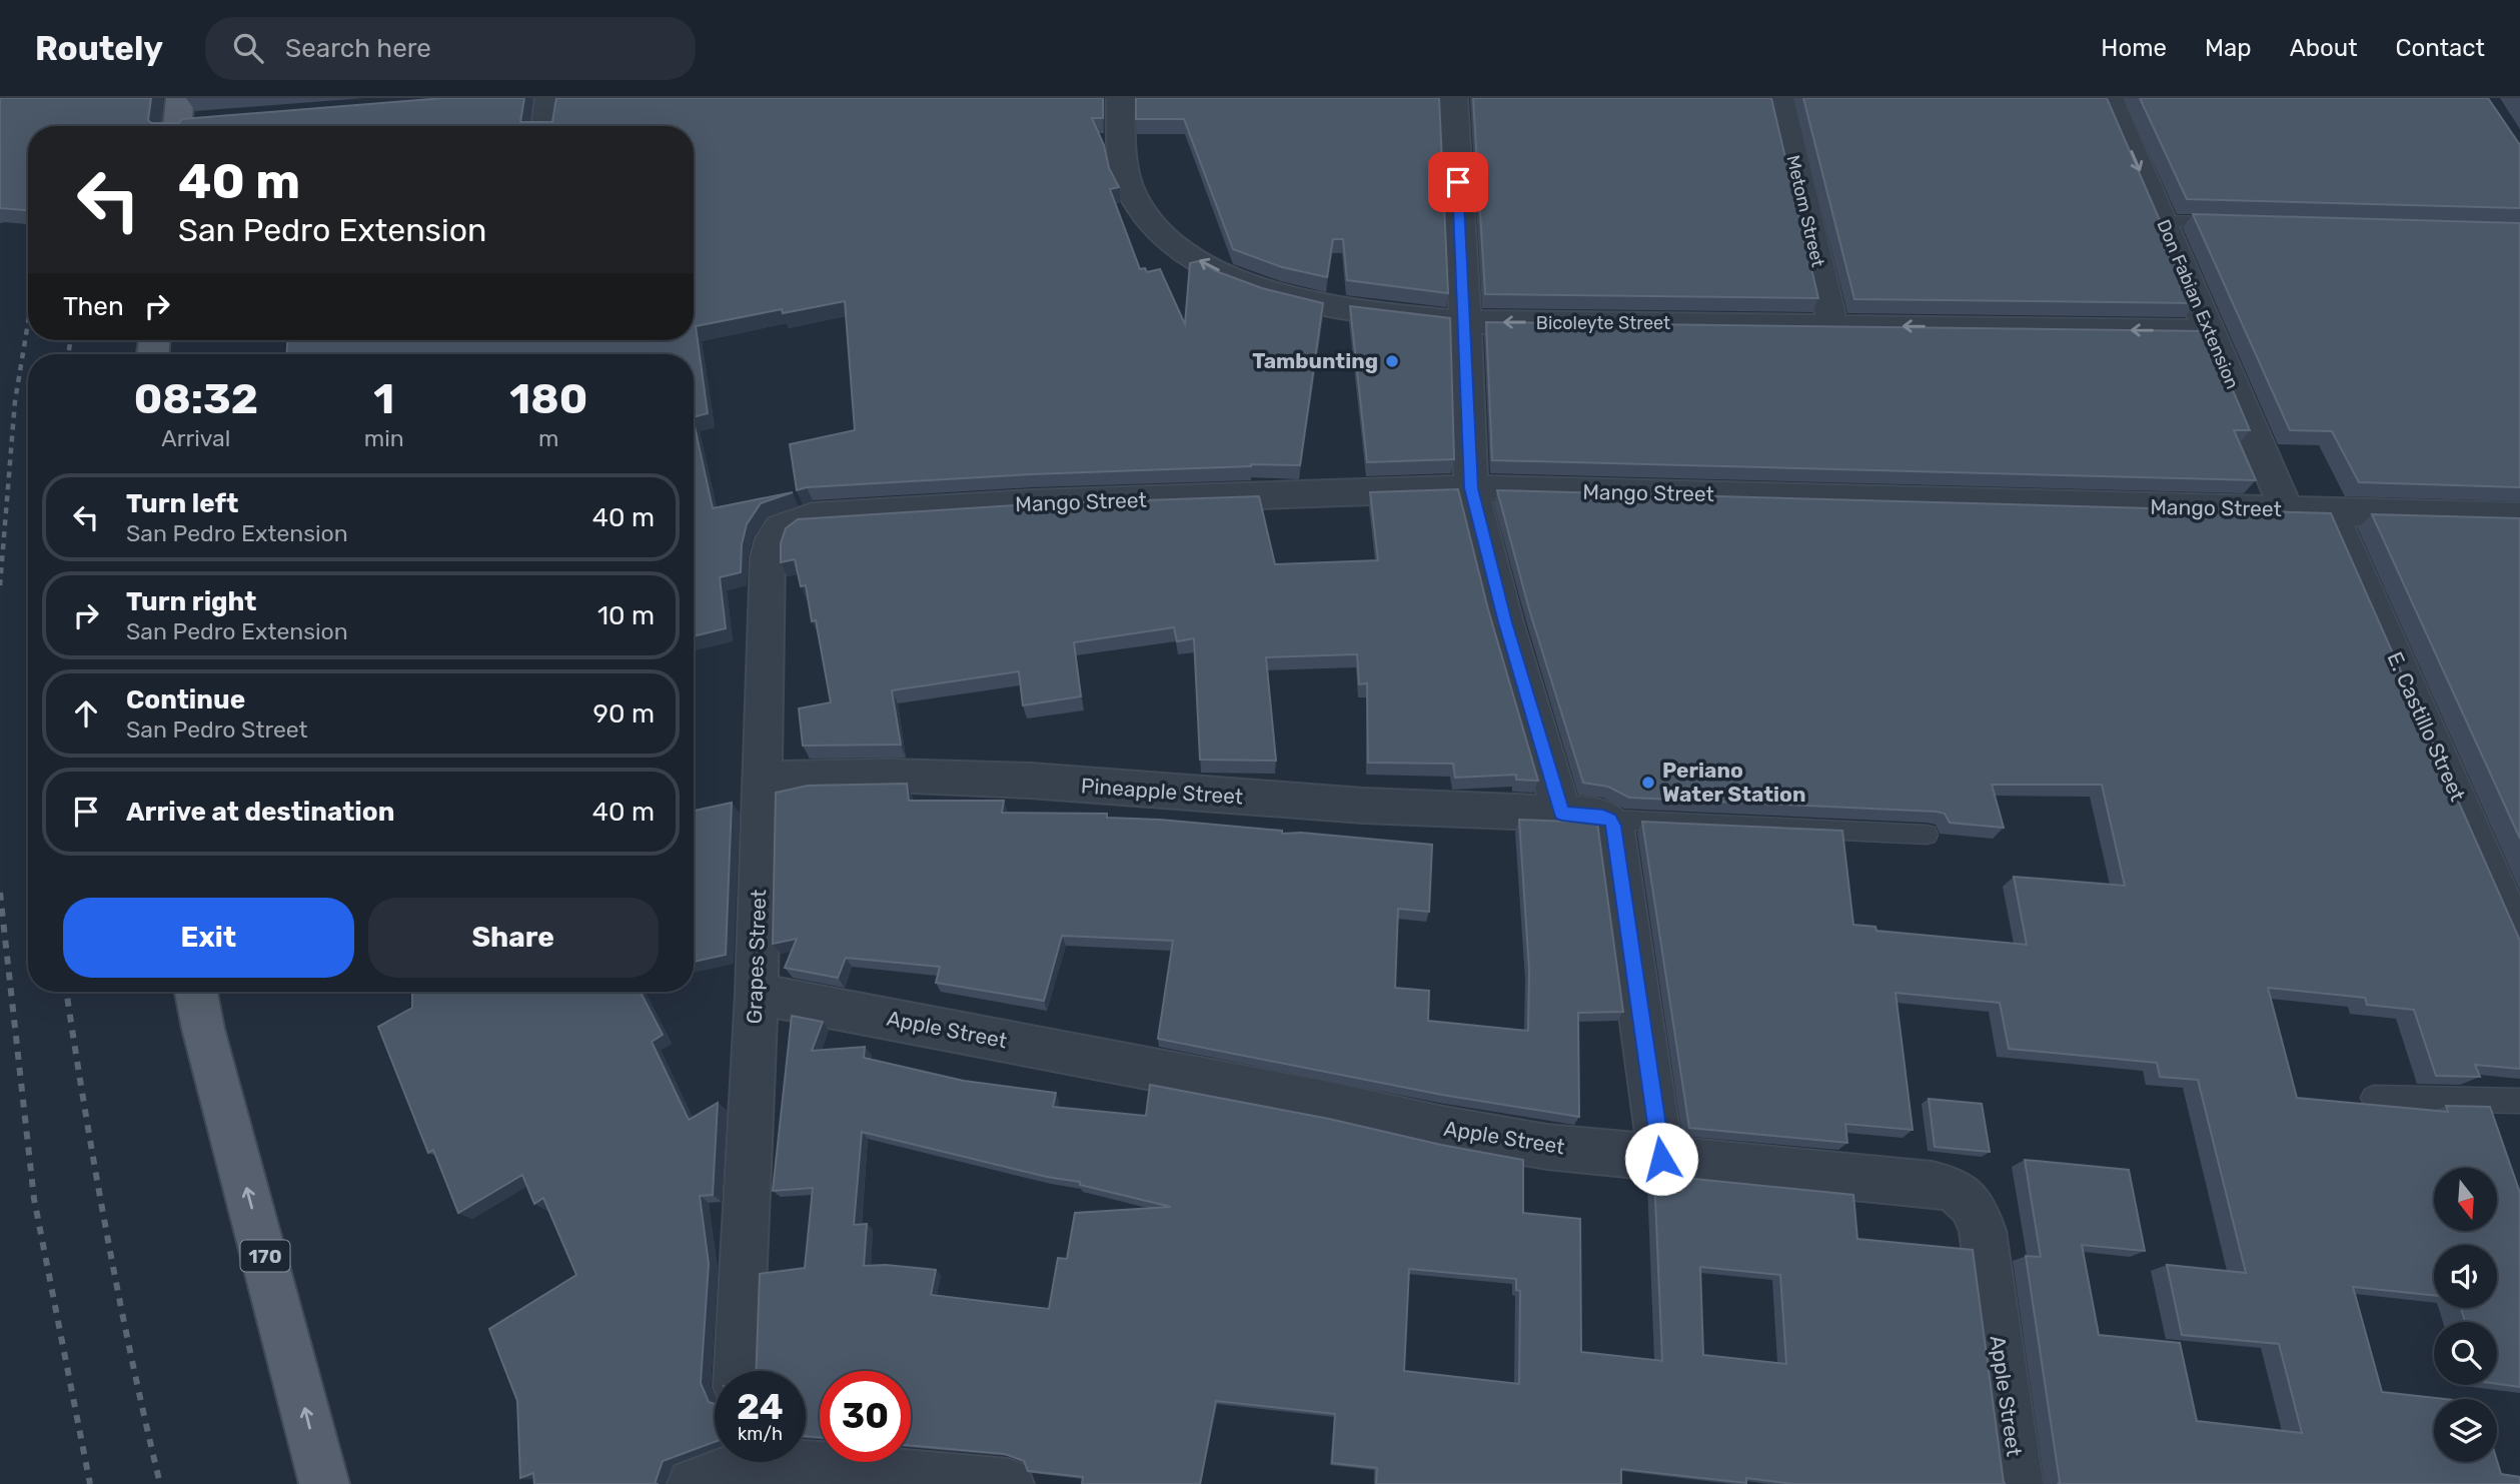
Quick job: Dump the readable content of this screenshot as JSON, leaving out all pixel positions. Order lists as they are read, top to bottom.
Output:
{
  "streets": {
    "main road": ["170"],
    "street": [
      "Metom Street",
      "Don Fabian Extension",
      "Bicoleyte Street",
      "Mango Street",
      "E. Castillo Street",
      "Pineapple Street",
      "Grapes Street",
      "Apple Street"
    ]
  },
  "crossings": [
    ["Metom Street", "Bicoleyte Street"],
    ["Don Fabian Extension", "Bicoleyte Street"],
    ["Don Fabian Extension", "Mango Street"],
    ["Mango Street", "E. Castillo Street"],
    ["Mango Street", "Grapes Street"],
    ["Pineapple Street", "Grapes Street"],
    ["Grapes Street", "Apple Street"]
  ],
  "one_way": ["Bicoleyte Street"],
  "places": ["Tambunting", "Periano Water Station"],
  "north": "bottom",
  "page": {
    "header": "Routely",
    "search": "Search here",
    "nav": [
      "Home",
      "Map",
      "About",
      "Contact"
    ],
    "turn": ["40 m", "San Pedro Extension"],
    "then": "Then",
    "eta": [
      "08:32",
      "Arrival",
      "1",
      "min",
      "180",
      "m"
    ],
    "list": [
      {
        "name": "Turn left",
        "note": "San Pedro Extension",
        "value": "40 m"
      },
      {
        "name": "Turn right",
        "note": "San Pedro Extension",
        "value": "10 m"
      },
      {
        "name": "Continue",
        "note": "San Pedro Street",
        "value": "90 m"
      },
      {
        "name": "Arrive at destination",
        "value": "40 m"
      }
    ],
    "buttons": ["Exit", "Share"],
    "speed": "24 km/h",
    "limit": "30"
  }
}
